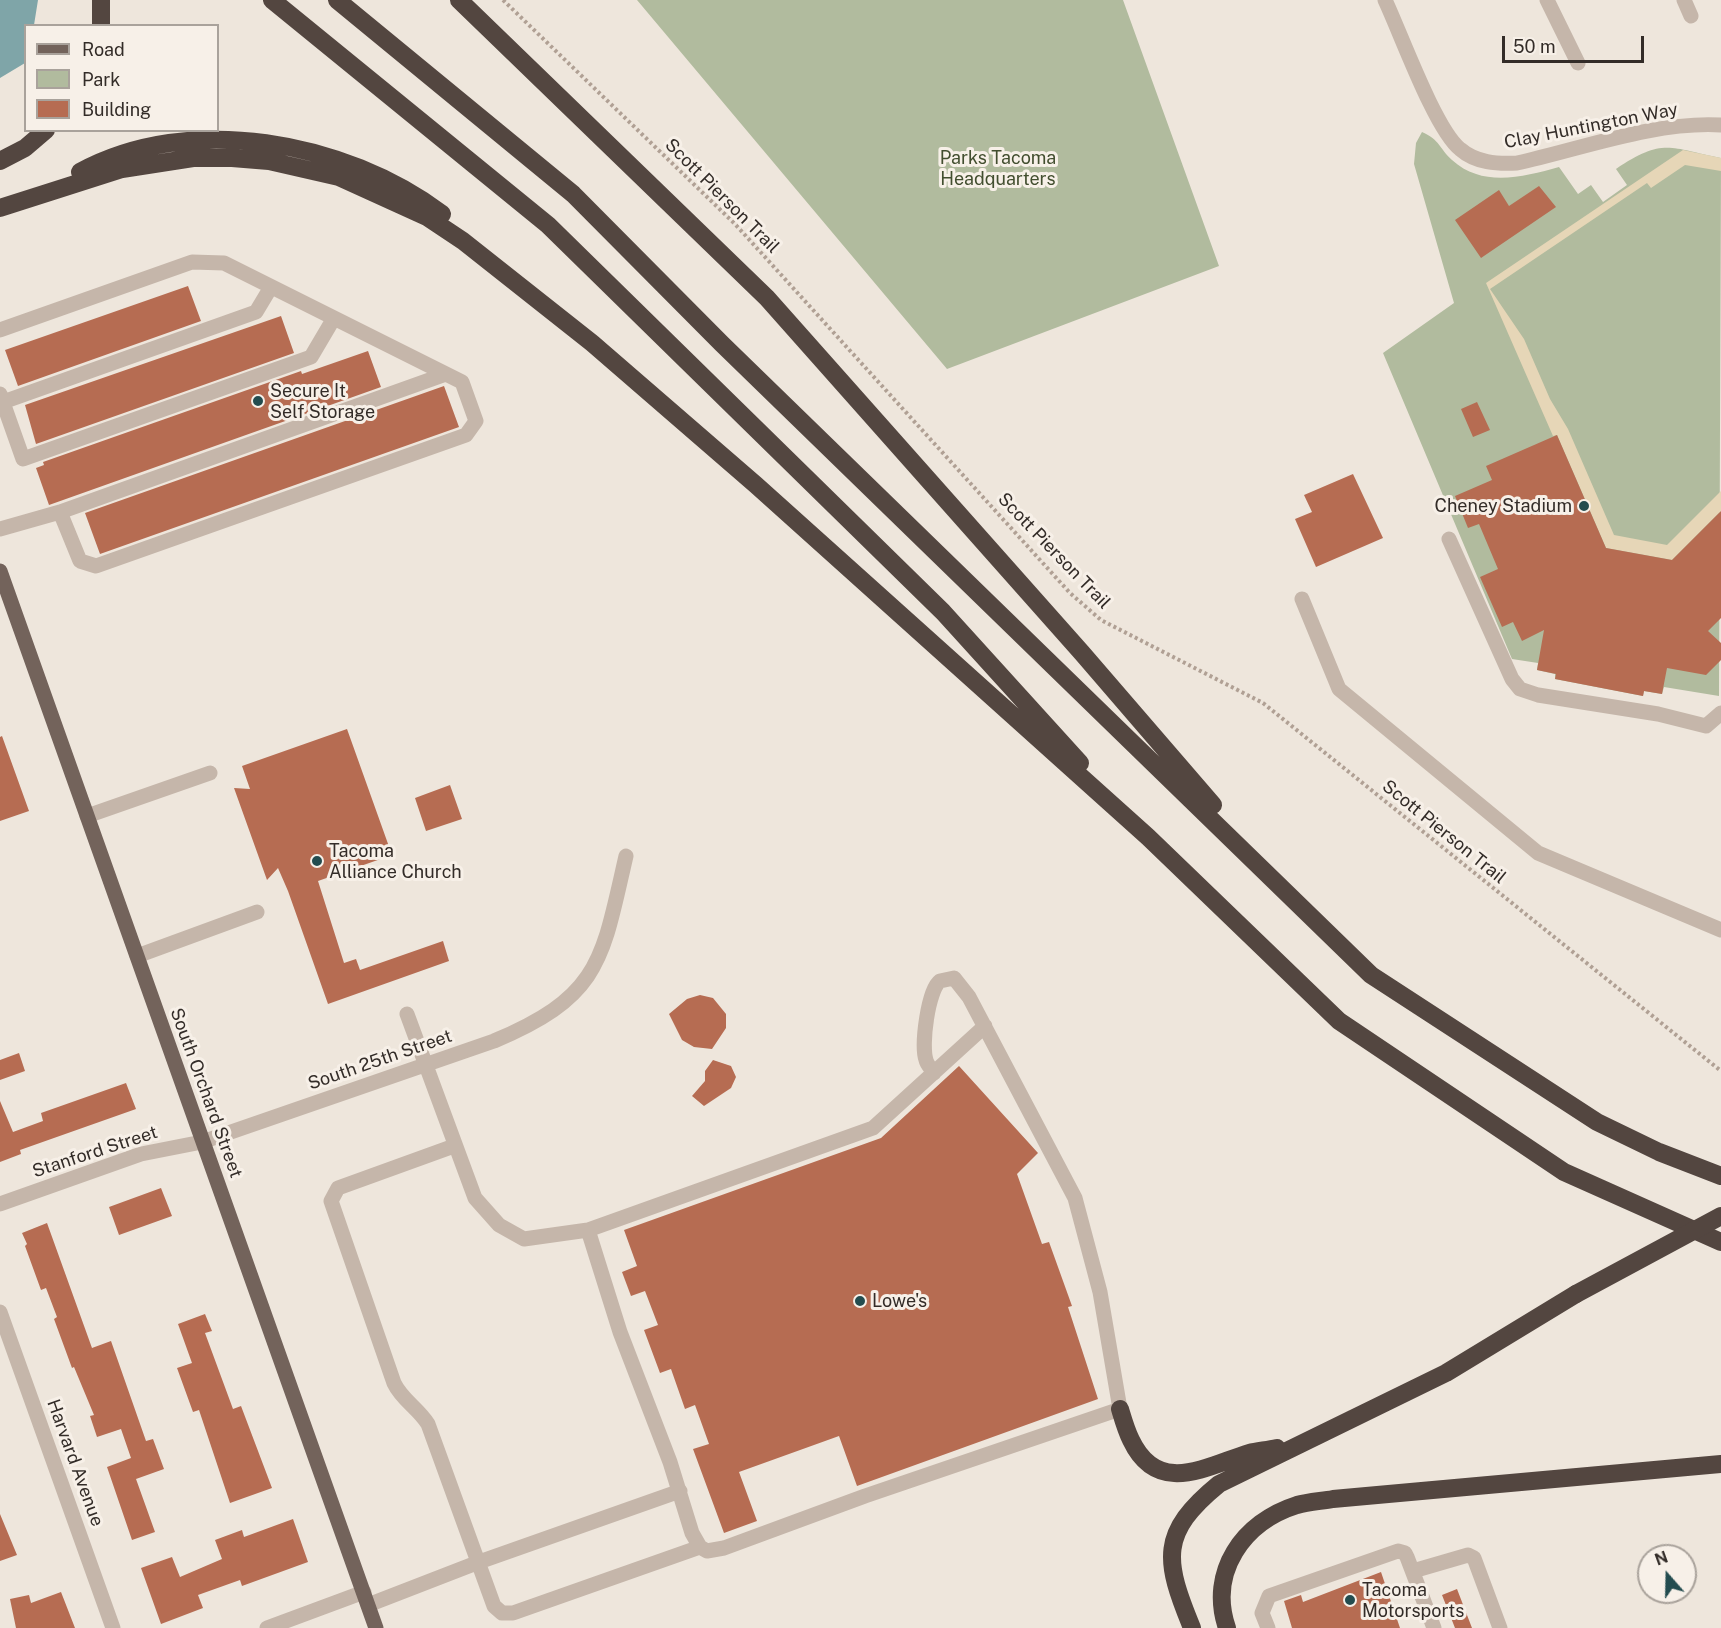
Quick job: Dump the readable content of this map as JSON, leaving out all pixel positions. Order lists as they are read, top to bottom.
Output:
{
  "streets": {
    "main road": ["South Orchard Street"],
    "street": [
      "Clay Huntington Way",
      "South 25th Street",
      "Stanford Street",
      "Harvard Avenue"
    ],
    "path": ["Scott Pierson Trail"]
  },
  "crossings": [
    ["South 25th Street", "South Orchard Street"],
    ["South 25th Street", "Stanford Street"],
    ["South Orchard Street", "Stanford Street"]
  ],
  "parks": ["Parks Tacoma Headquarters"],
  "places": [
    "Secure It Self Storage",
    "Cheney Stadium",
    "Tacoma Alliance Church",
    "Lowe's",
    "Tacoma Motorsports"
  ],
  "legend": ["Road", "Park", "Building"],
  "scale_bar": "50 m",
  "north": "top"
}
